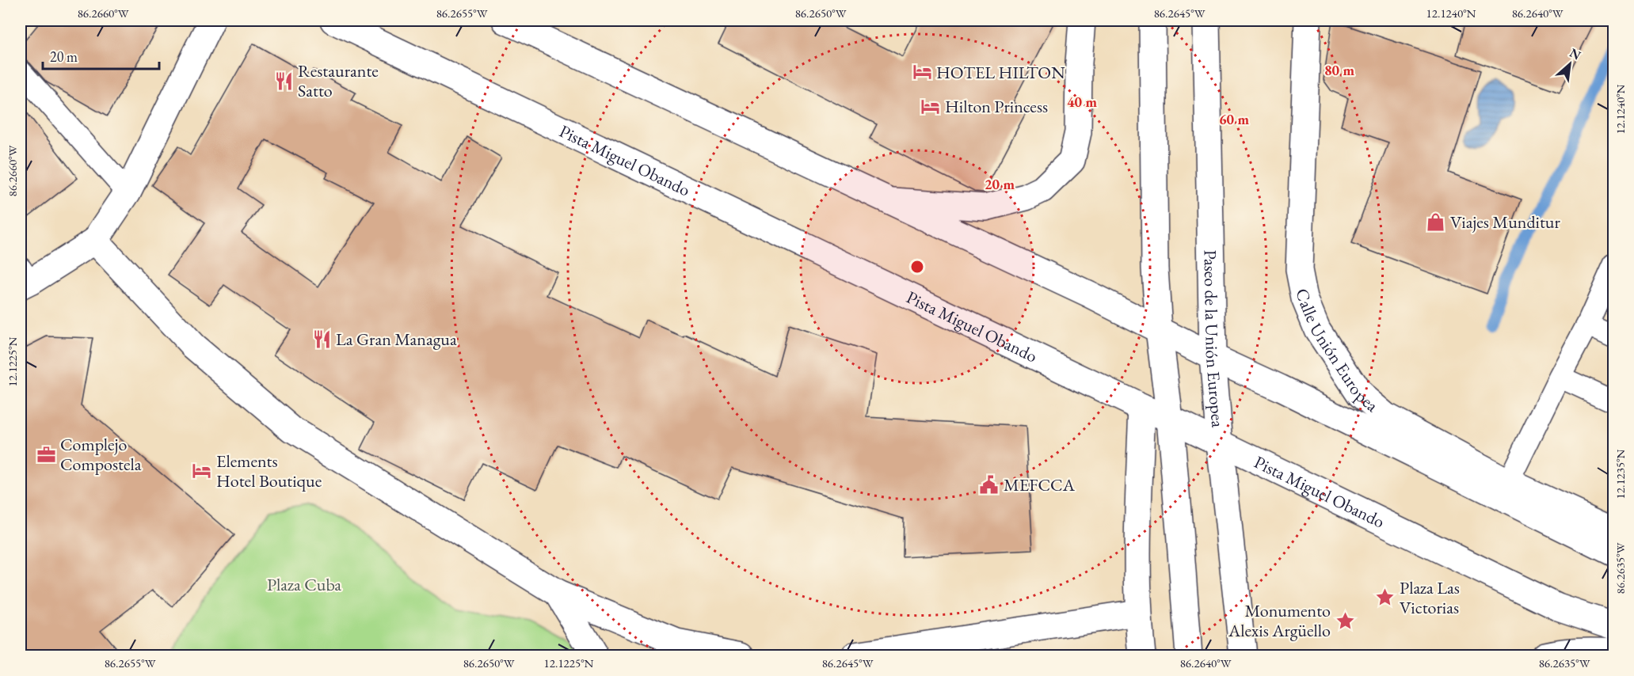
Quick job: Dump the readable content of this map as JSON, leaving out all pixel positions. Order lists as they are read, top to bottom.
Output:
{
  "streets": {
    "main road": ["Pista Miguel Obando", "Paseo de la Unión Europea", "Calle Unión Europea"]
  },
  "crossings": [
    ["Pista Miguel Obando", "Paseo de la Unión Europea"]
  ],
  "parks": ["Plaza Cuba"],
  "places": {
    "hotel": ["HOTEL HILTON", "Hilton Princess", "Elements Hotel Boutique"],
    "restaurant": ["Restaurante Satto", "La Gran Managua"],
    "shop": ["Viajes Munditur"],
    "office": ["Complejo Compostela"],
    "public building": ["MEFCCA"],
    "place": ["Plaza Las Victorias", "Monumento Alexis Argüello"]
  },
  "scale_bar": "20 m",
  "north": "top right",
  "coordinates": [
    "86.2660°W",
    "86.2655°W",
    "86.2650°W",
    "86.2645°W",
    "12.1240°N",
    "86.2640°W",
    "12.1225°N",
    "12.1235°N",
    "86.2635°W"
  ],
  "rings": [
    "80 m",
    "40 m",
    "60 m",
    "20 m"
  ]
}
